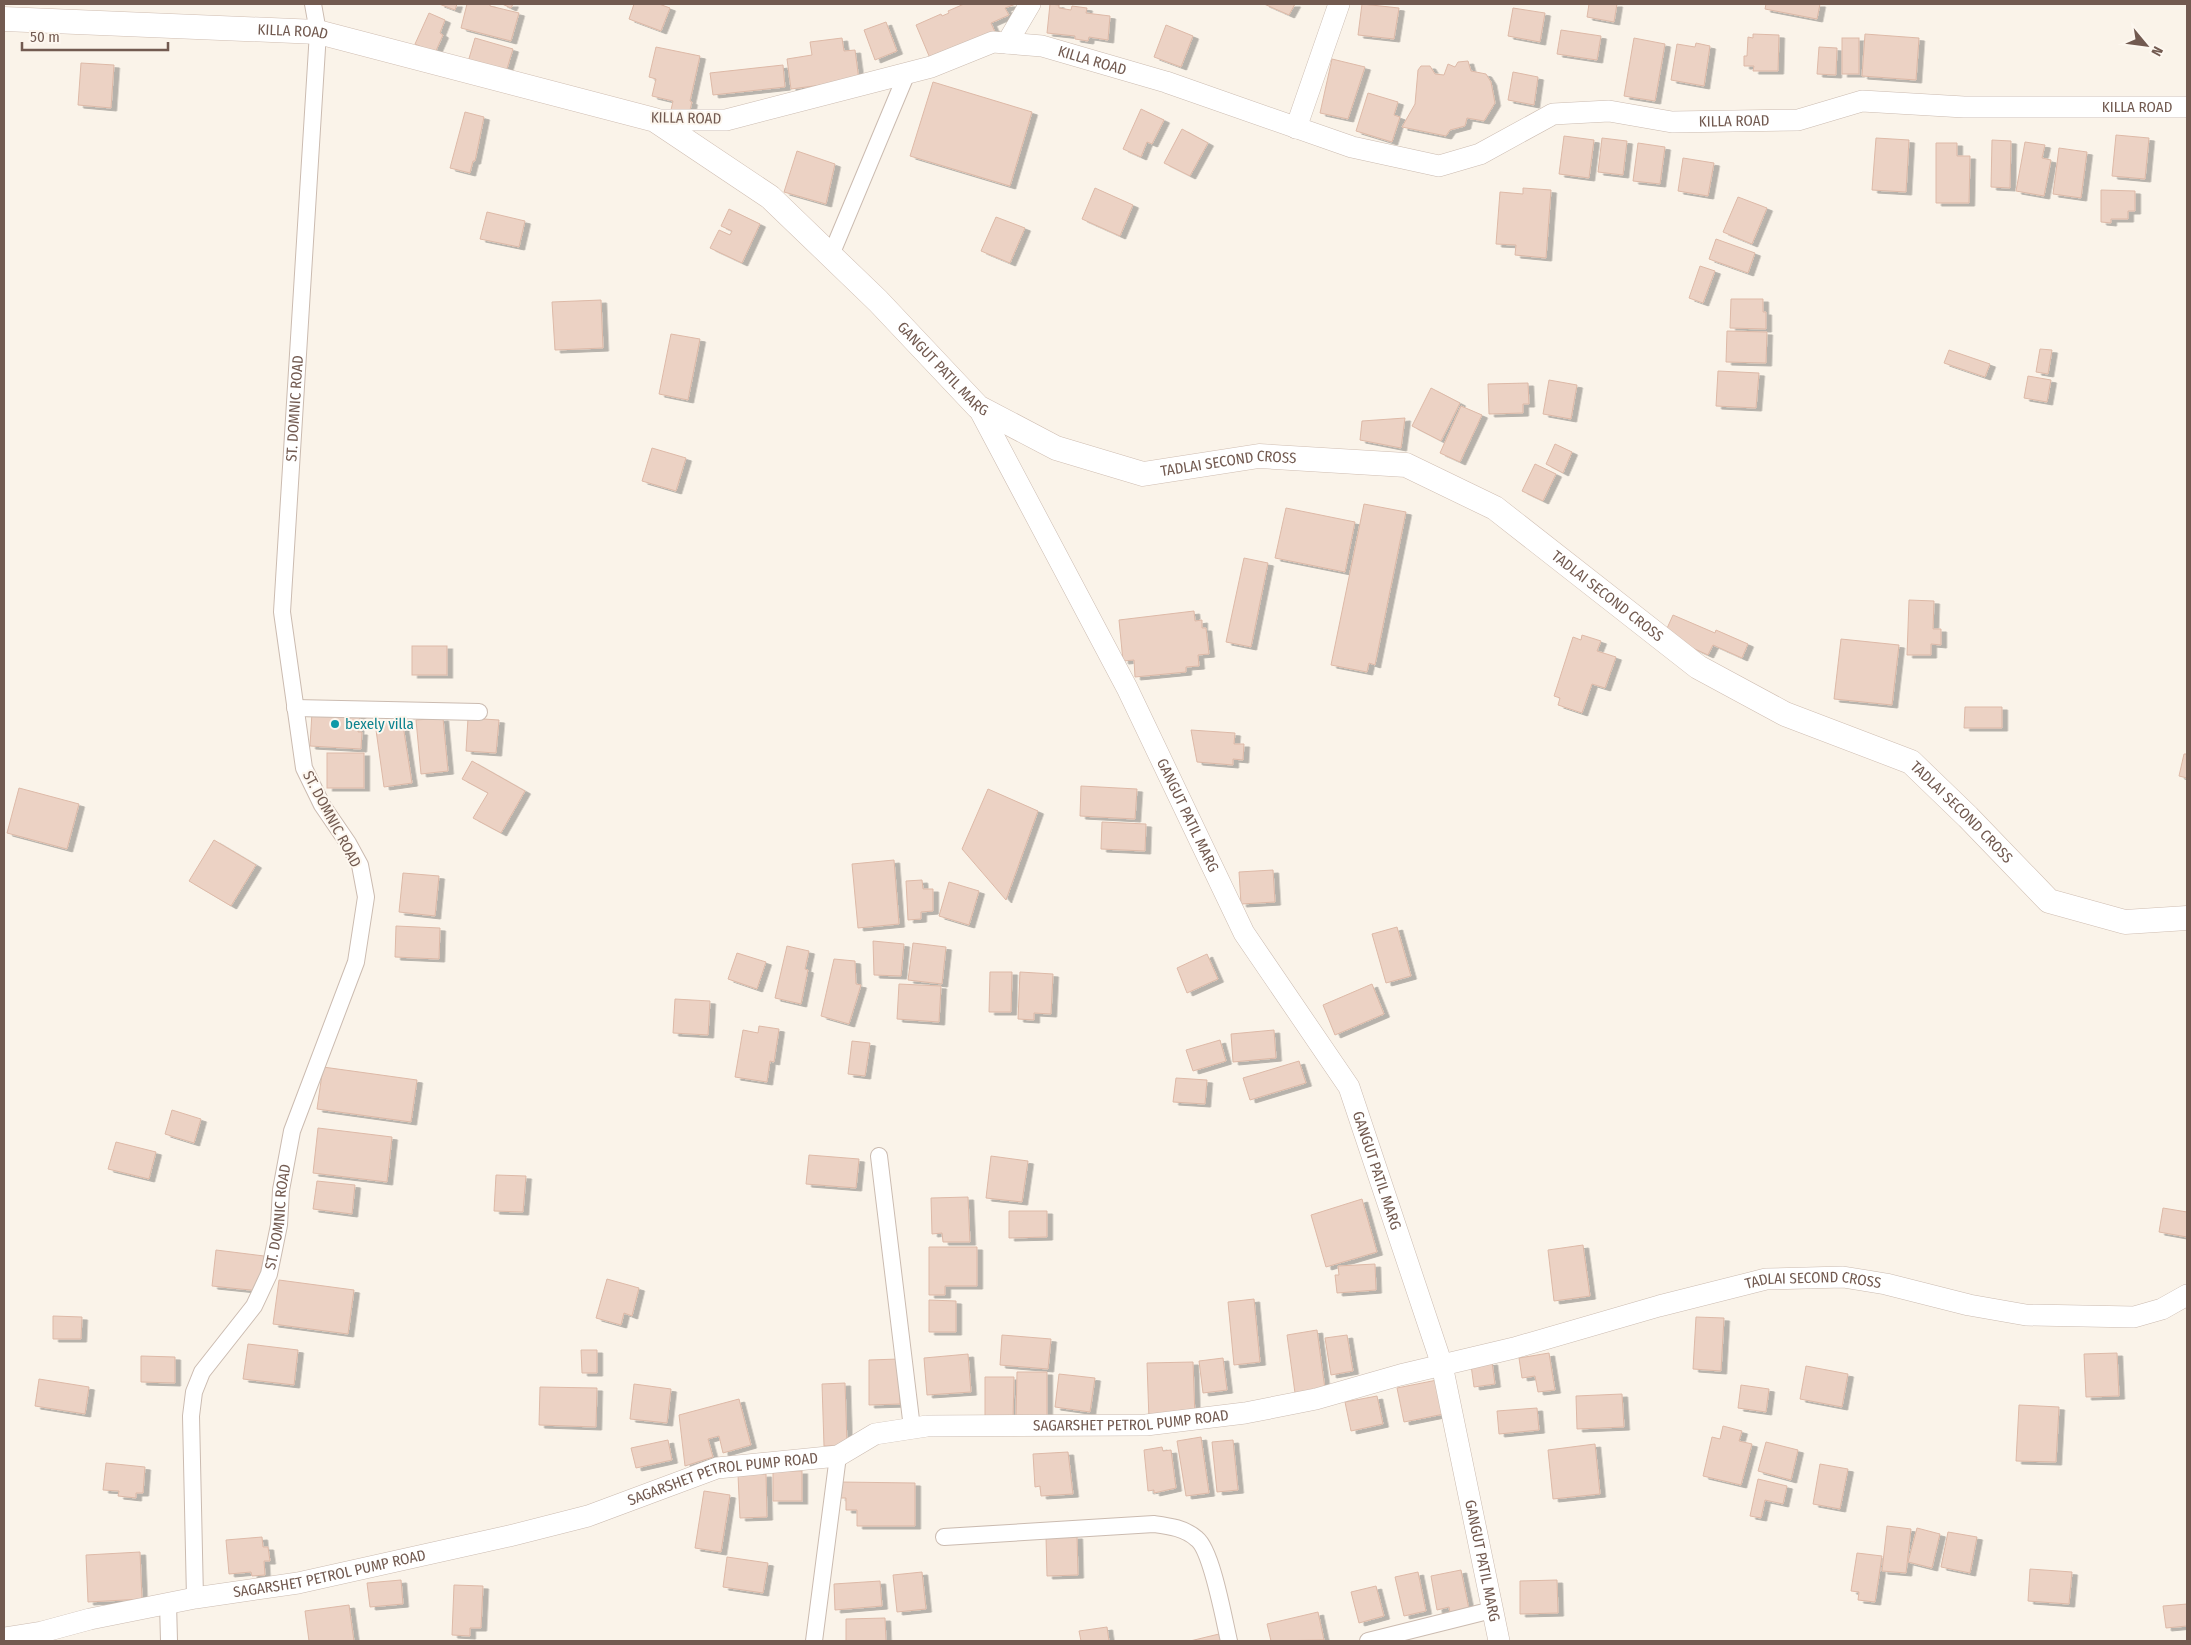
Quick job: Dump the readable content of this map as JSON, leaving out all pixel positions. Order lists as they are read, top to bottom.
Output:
{
  "streets": {
    "main road": ["KILLA ROAD", "GANGUT PATIL MARG", "TADLAI SECOND CROSS"],
    "street": ["ST. DOMNIC ROAD", "SAGARSHET PETROL PUMP ROAD"]
  },
  "crossings": [
    ["KILLA ROAD", "GANGUT PATIL MARG"],
    ["KILLA ROAD", "ST. DOMNIC ROAD"],
    ["GANGUT PATIL MARG", "TADLAI SECOND CROSS"],
    ["GANGUT PATIL MARG", "SAGARSHET PETROL PUMP ROAD"],
    ["ST. DOMNIC ROAD", "SAGARSHET PETROL PUMP ROAD"],
    ["TADLAI SECOND CROSS", "SAGARSHET PETROL PUMP ROAD"]
  ],
  "places": ["bexely villa"],
  "scale_bar": "50 m",
  "north": "bottom right"
}
